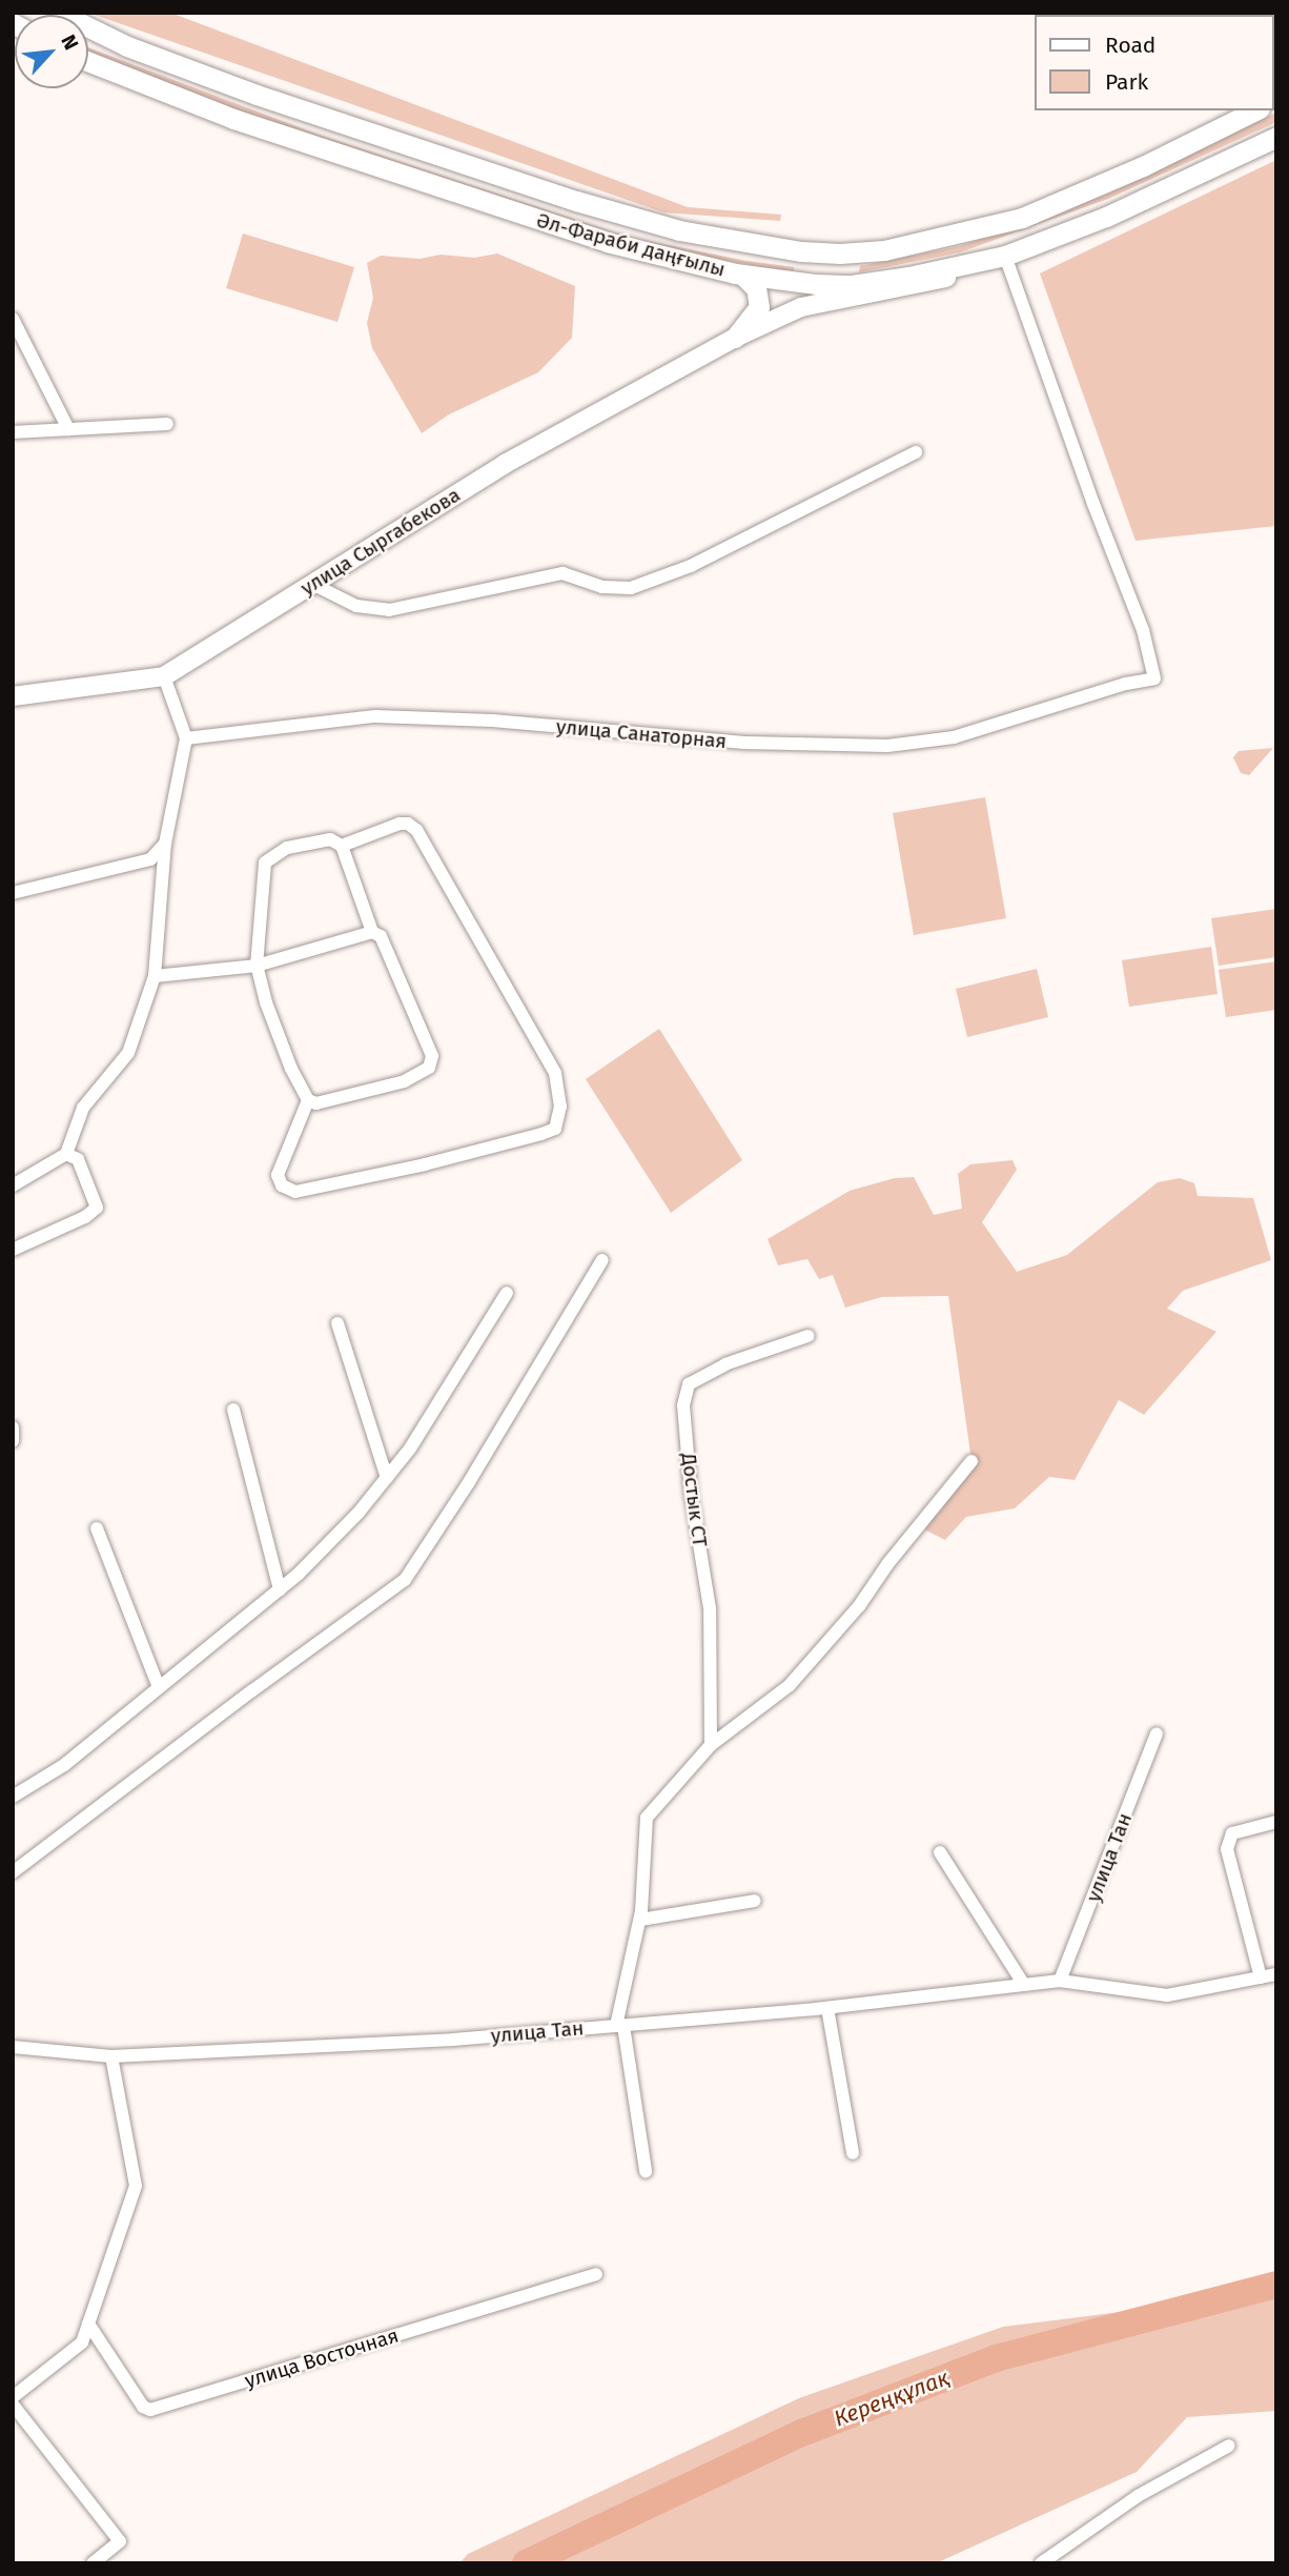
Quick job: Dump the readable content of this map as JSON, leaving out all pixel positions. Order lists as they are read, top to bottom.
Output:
{
  "streets": {
    "main road": ["Әл-Фараби даңғылы"],
    "street": [
      "улица Сыргабекова",
      "улица Санаторная",
      "Достык СТ",
      "улица Тан",
      "улица Восточная"
    ]
  },
  "crossings": [
    ["Әл-Фараби даңғылы", "улица Сыргабекова"],
    ["Әл-Фараби даңғылы", "улица Санаторная"],
    ["улица Сыргабекова", "улица Санаторная"]
  ],
  "water": ["Кереңқұлақ"],
  "legend": ["Road", "Park"],
  "north": "top right"
}
